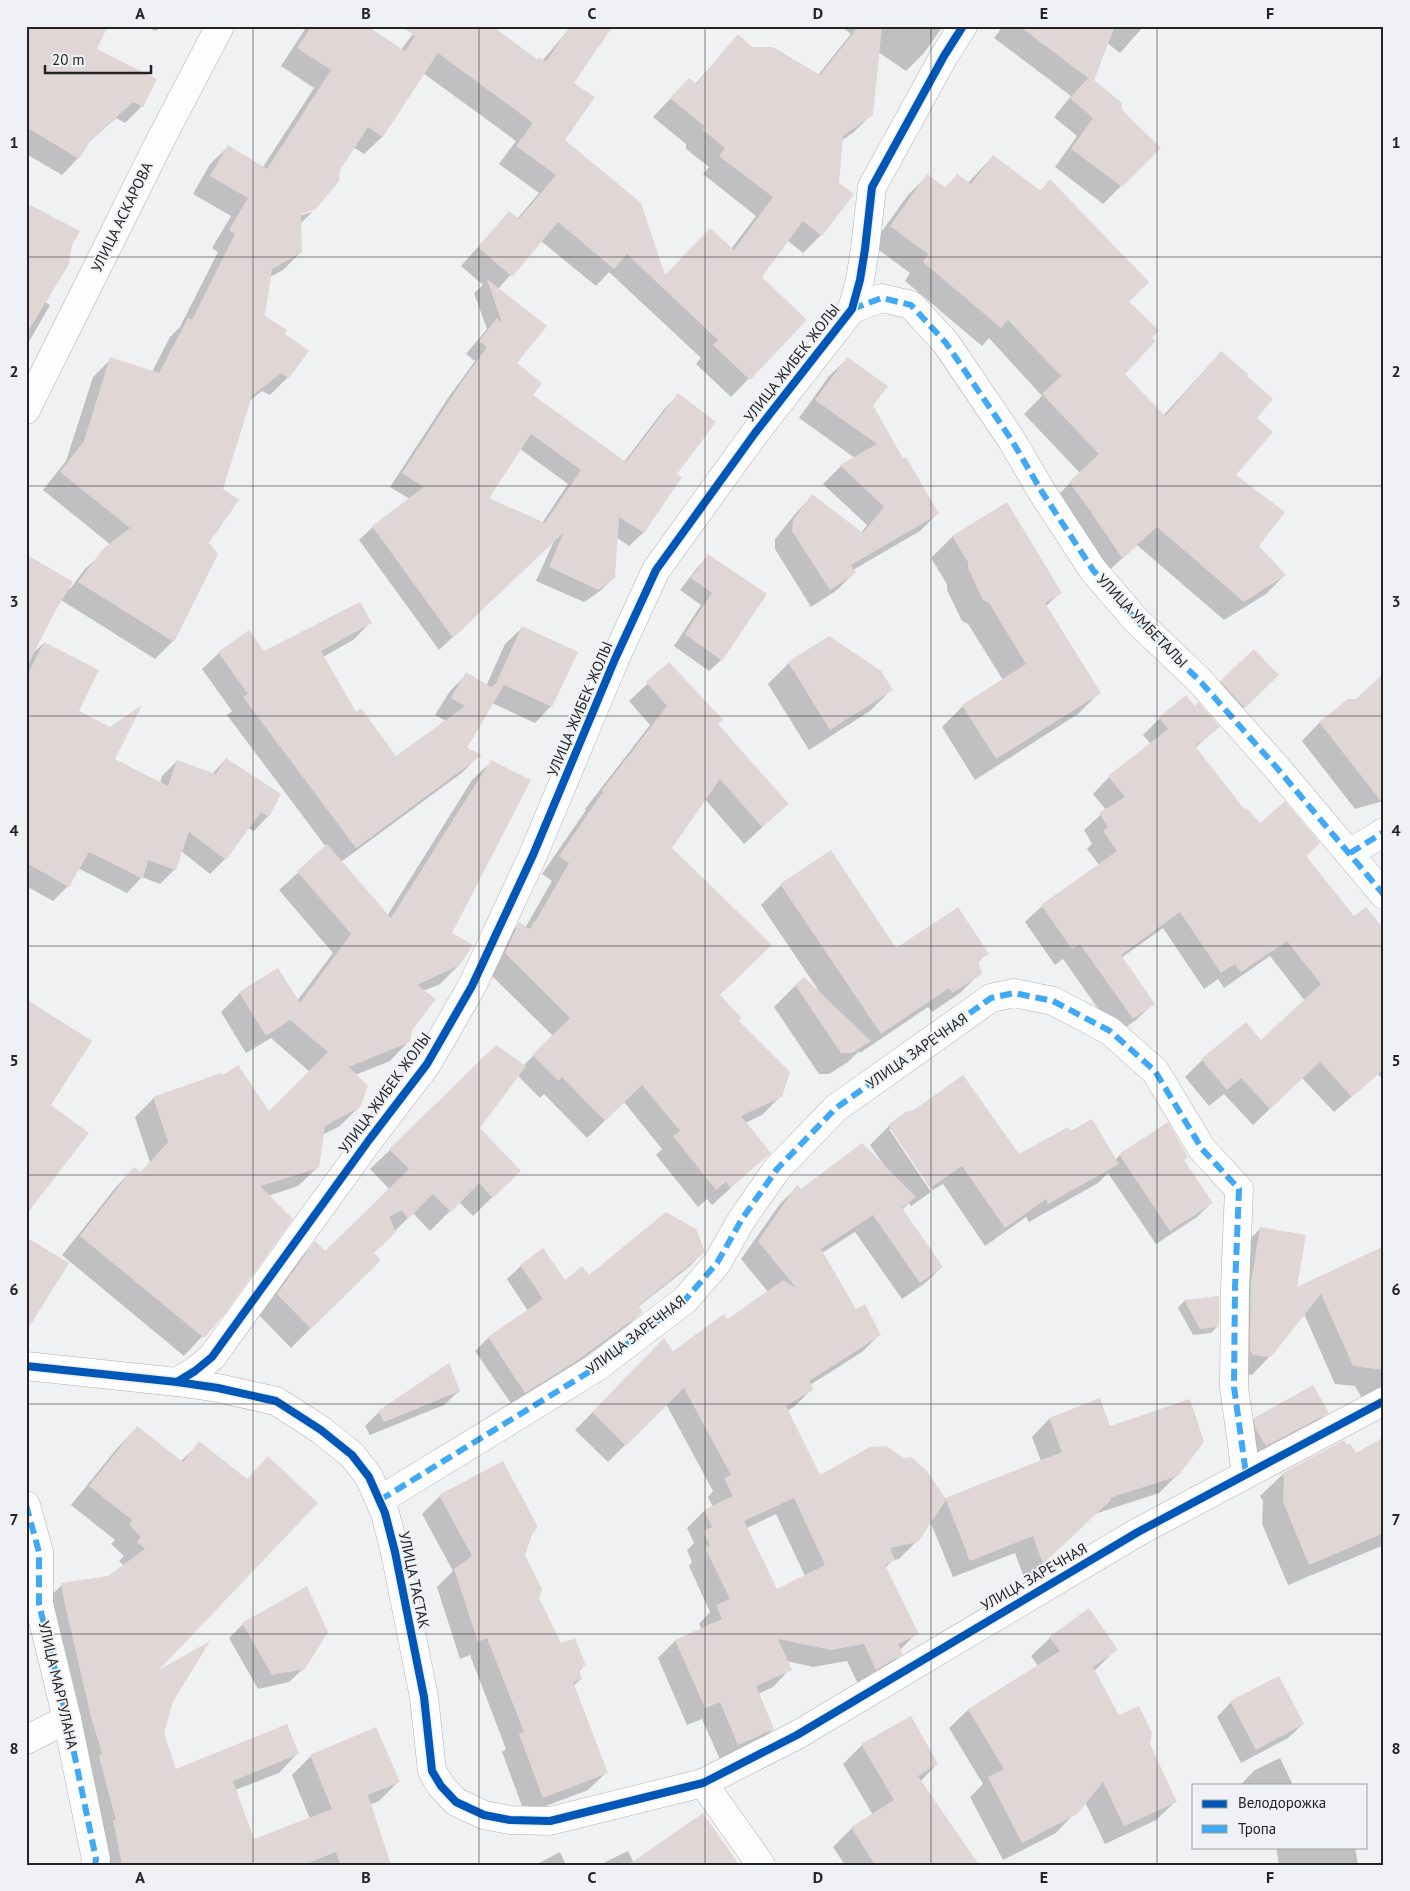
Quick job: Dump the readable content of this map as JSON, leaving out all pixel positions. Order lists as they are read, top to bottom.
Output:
{
  "streets": {
    "street": [
      "УЛИЦА АСКАРОВА",
      "УЛИЦА ЖИБЕК ЖОЛЫ",
      "УЛИЦА УМБЕТАЛЫ",
      "УЛИЦА ЗАРЕЧНАЯ",
      "УЛИЦА ТАСТАК",
      "УЛИЦА МАРГУЛАНА"
    ]
  },
  "crossings": [
    ["УЛИЦА ЖИБЕК ЖОЛЫ", "УЛИЦА УМБЕТАЛЫ"],
    ["УЛИЦА ЖИБЕК ЖОЛЫ", "УЛИЦА ТАСТАК"],
    ["УЛИЦА ЗАРЕЧНАЯ", "УЛИЦА ТАСТАК"]
  ],
  "legend": ["Велодорожка", "Тропа"],
  "scale_bar": "20 m",
  "grid": {
    "columns": [
      "A",
      "B",
      "C",
      "D",
      "E",
      "F"
    ],
    "rows": [
      "1",
      "2",
      "3",
      "4",
      "5",
      "6",
      "7",
      "8"
    ]
  }
}
